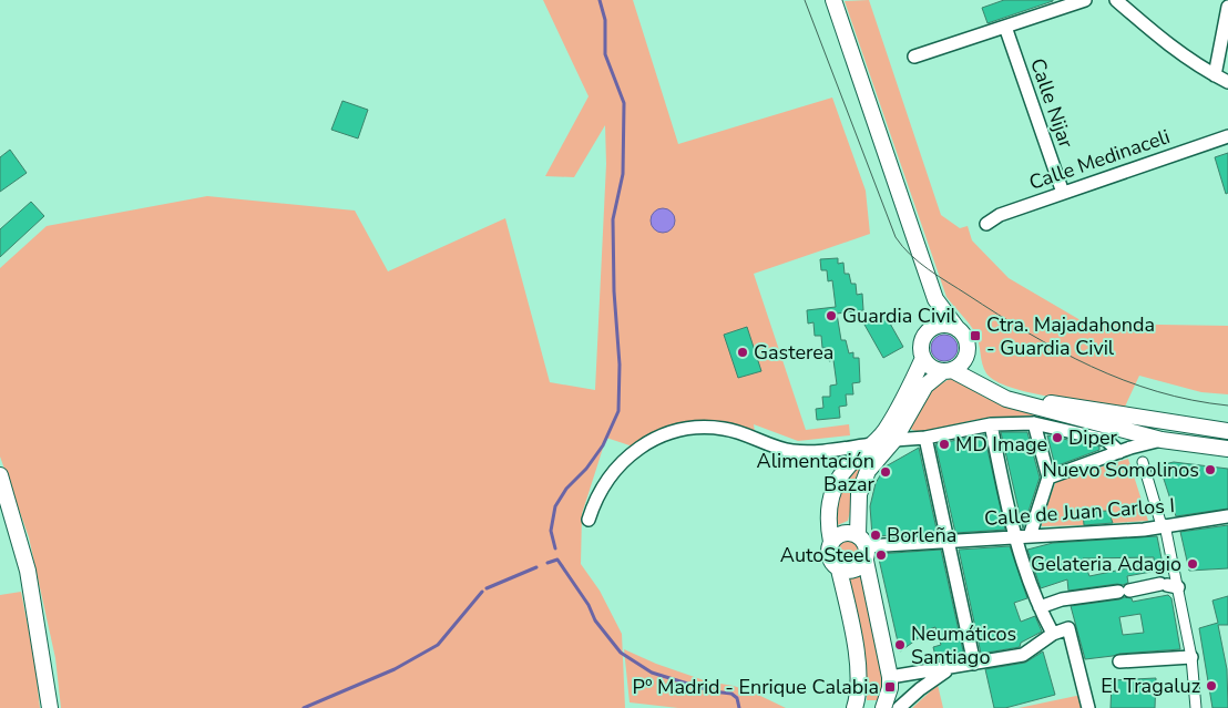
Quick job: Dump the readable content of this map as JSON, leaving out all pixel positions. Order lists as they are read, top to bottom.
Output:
{
  "streets": {
    "street": ["Calle Nijar", "Calle Medinaceli", "Calle de Juan Carlos I"]
  },
  "crossings": [
    ["Calle Nijar", "Calle Medinaceli"]
  ],
  "places": {
    "other": [
      "Guardia Civil",
      "Gasterea",
      "Diper",
      "MD Image",
      "Nuevo Somolinos",
      "Alimentación Bazar",
      "Borleña",
      "AutoSteel",
      "Gelateria Adagio",
      "Neumáticos Santiago",
      "El Tragaluz"
    ],
    "transit": ["Ctra. Majadahonda - Guardia Civil", "Pº Madrid - Enrique Calabia"]
  }
}
